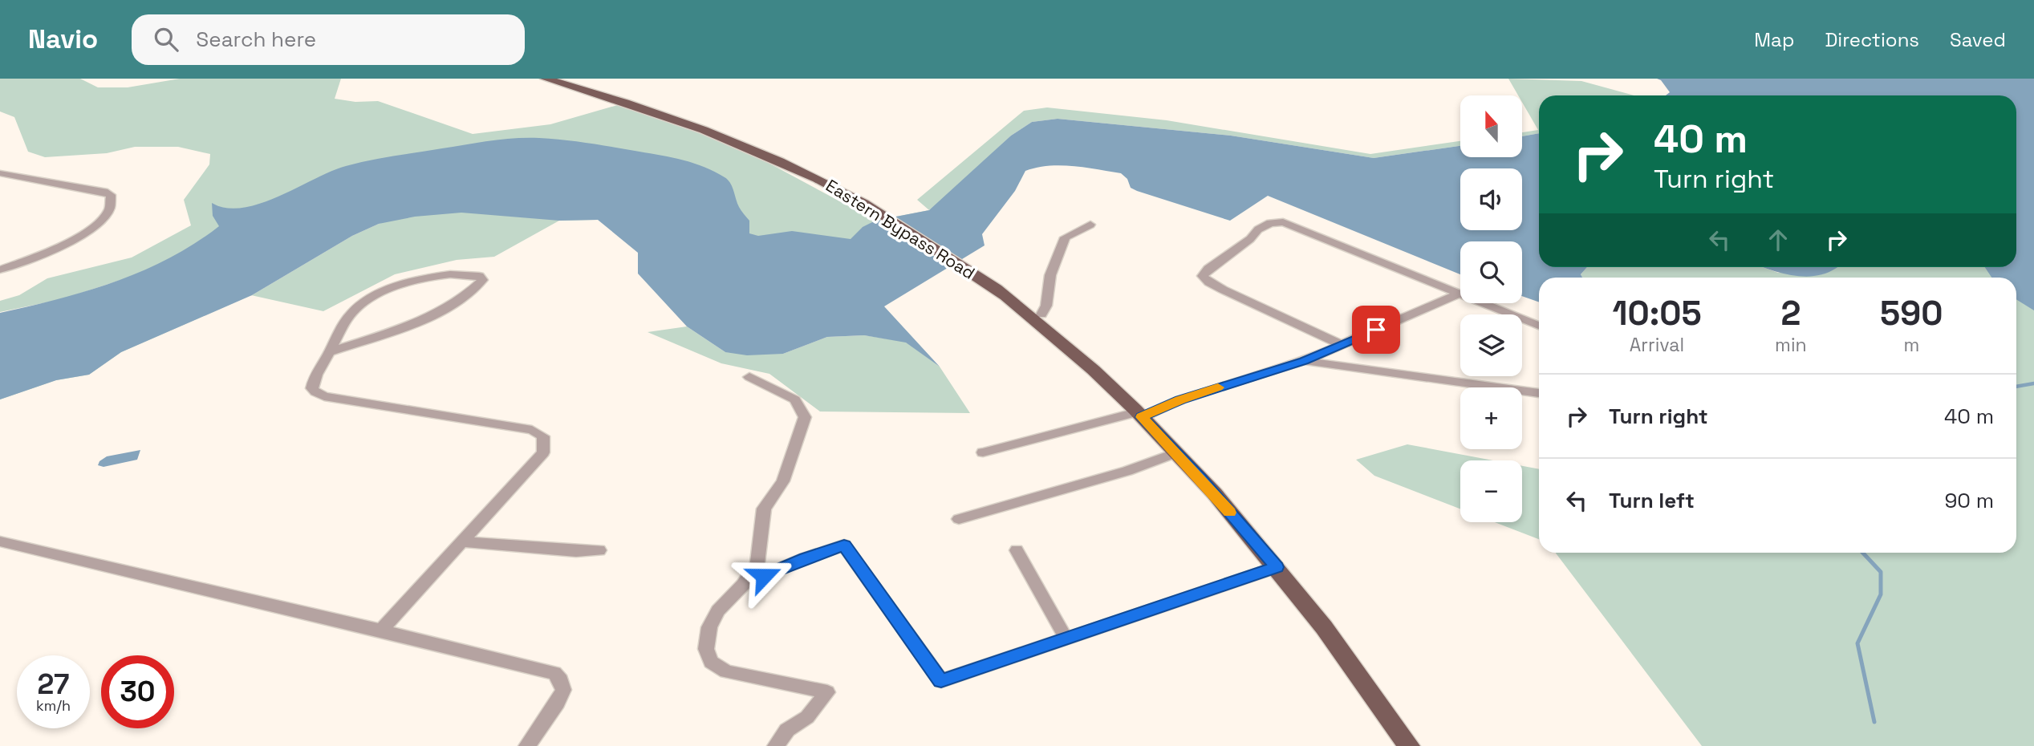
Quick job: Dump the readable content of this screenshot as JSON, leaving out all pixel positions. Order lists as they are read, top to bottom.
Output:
{
  "streets": {
    "main road": ["Eastern Bypass Road"]
  },
  "north": "top",
  "page": {
    "header": "Navio",
    "search": "Search here",
    "nav": ["Map", "Directions", "Saved"],
    "map_buttons": ["+", "−"],
    "turn": ["40 m", "Turn right"],
    "eta": [
      "10:05",
      "Arrival",
      "2",
      "min",
      "590",
      "m"
    ],
    "list": [
      {
        "name": "Turn right",
        "value": "40 m"
      },
      {
        "name": "Turn left",
        "value": "90 m"
      }
    ],
    "speed": "27 km/h",
    "limit": "30"
  }
}
